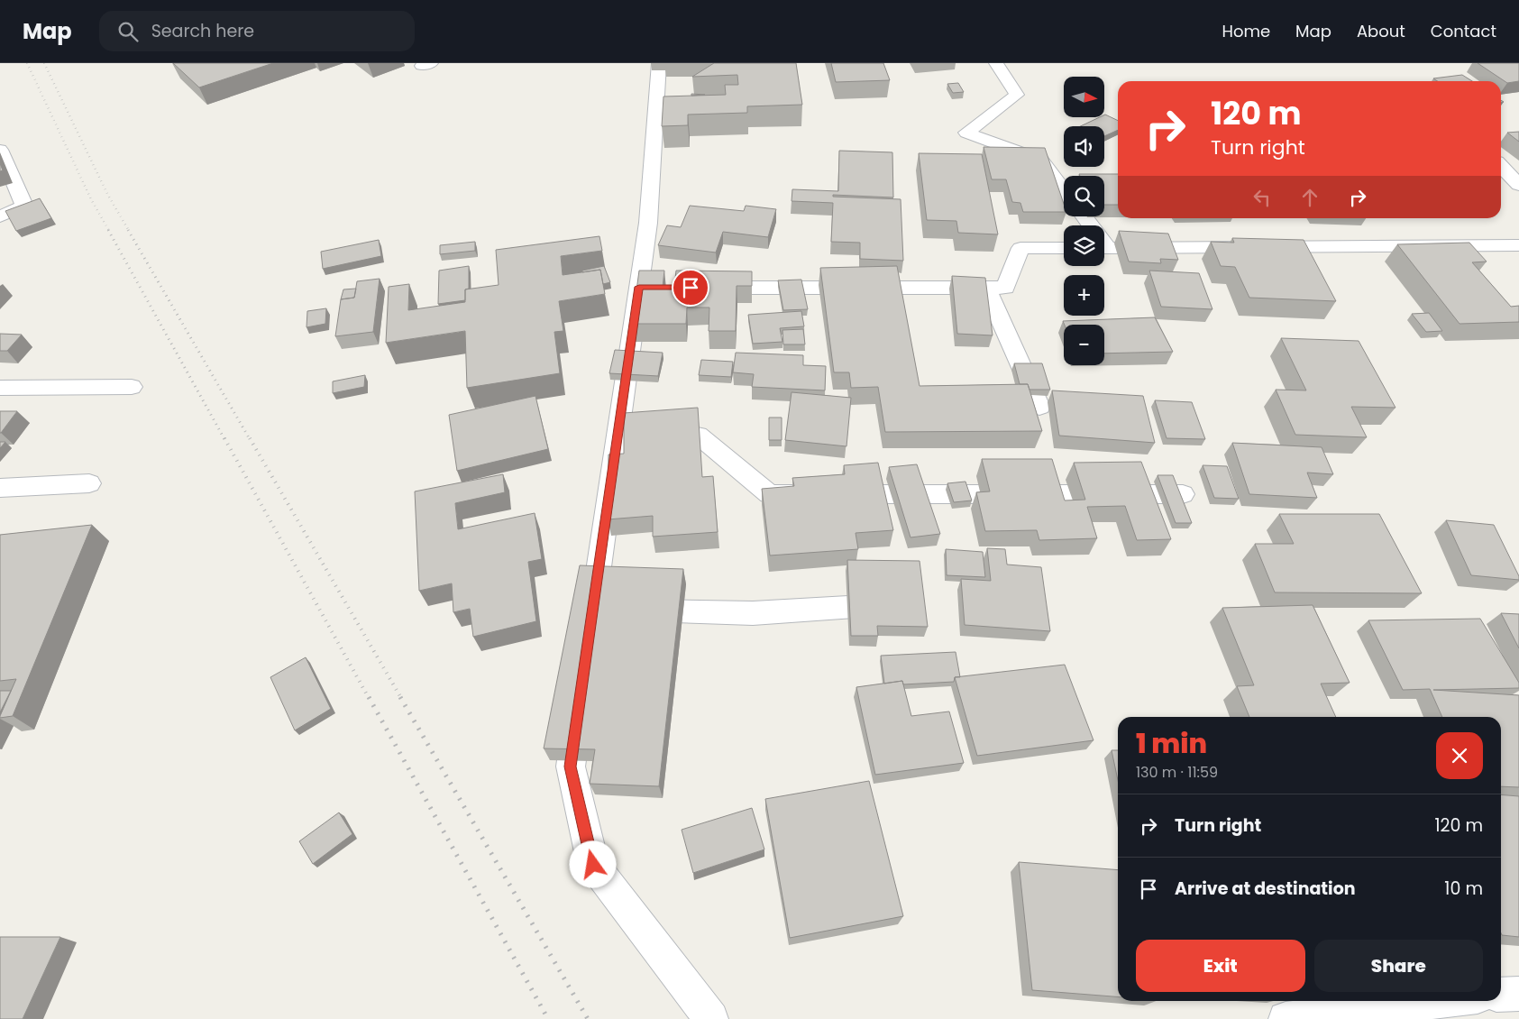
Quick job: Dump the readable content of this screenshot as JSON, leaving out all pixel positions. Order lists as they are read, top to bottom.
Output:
{
  "north": "right",
  "page": {
    "header": "Map",
    "search": "Search here",
    "nav": [
      "Home",
      "Map",
      "About",
      "Contact"
    ],
    "map_buttons": ["+", "−"],
    "turn": ["120 m", "Turn right"],
    "heading": ["1 min", "130 m · 11:59"],
    "list": [
      {
        "name": "Turn right",
        "value": "120 m"
      },
      {
        "name": "Arrive at destination",
        "value": "10 m"
      }
    ],
    "buttons": ["Exit", "Share"]
  }
}
